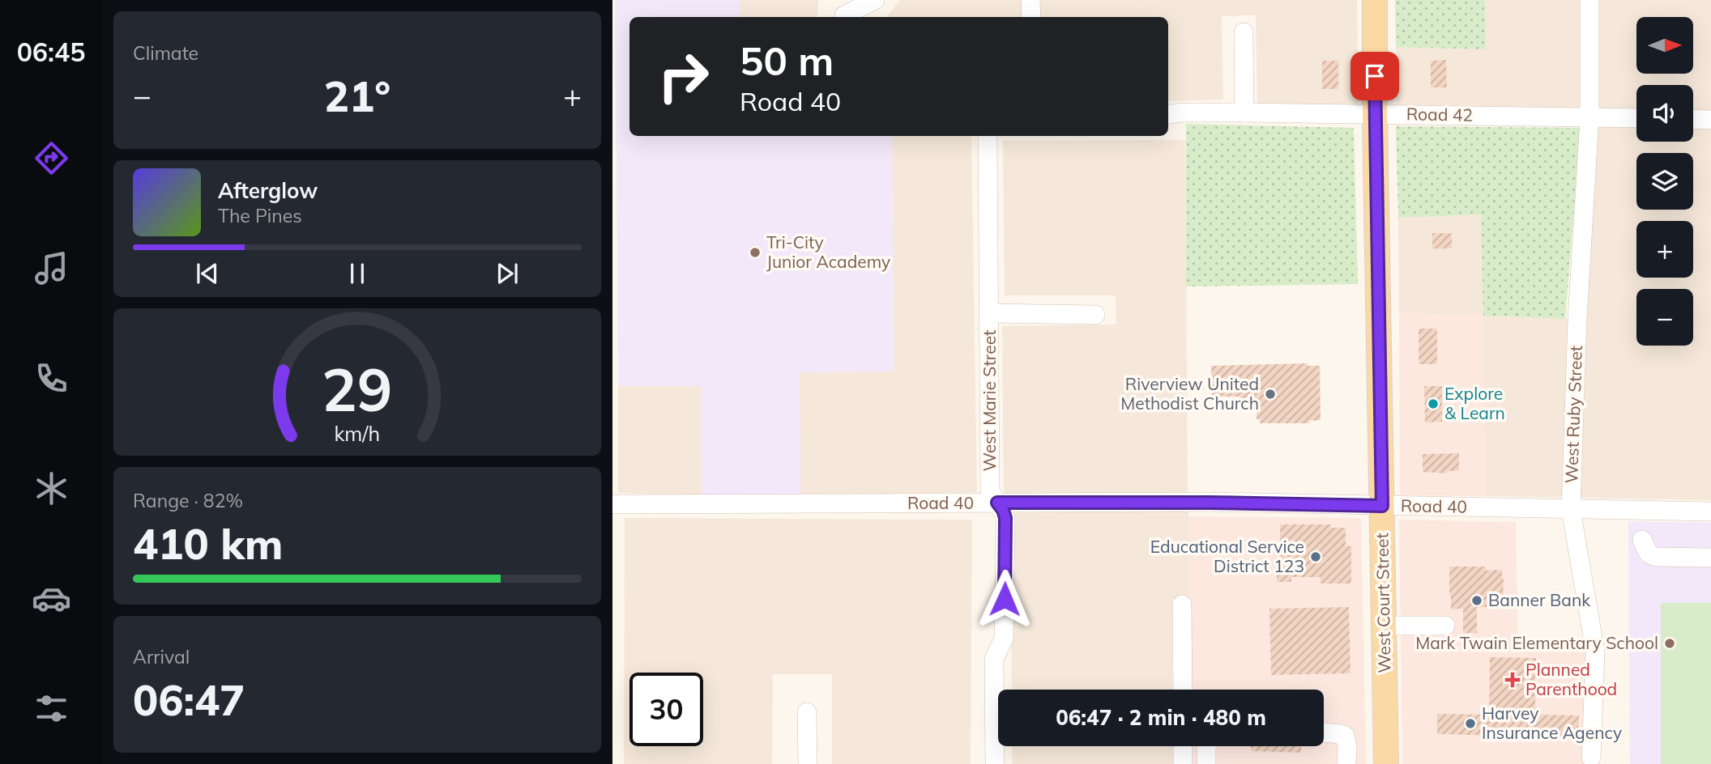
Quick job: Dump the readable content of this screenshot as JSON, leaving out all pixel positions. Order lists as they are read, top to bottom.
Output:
{
  "streets": {
    "main road": ["West Court Street"],
    "street": [
      "Road 42",
      "West Marie Street",
      "West Ruby Street",
      "Road 40"
    ]
  },
  "crossings": [
    ["Road 42", "West Ruby Street"],
    ["Road 42", "West Court Street"],
    ["West Marie Street", "Road 40"],
    ["West Ruby Street", "Road 40"],
    ["Road 40", "West Court Street"]
  ],
  "places": {
    "other": [
      "Tri-City Junior Academy",
      "Riverview United Methodist Church",
      "Explore & Learn",
      "Educational Service District 123",
      "Banner Bank",
      "Mark Twain Elementary School",
      "Harvey Insurance Agency"
    ],
    "health": ["Planned Parenthood"]
  },
  "north": "right",
  "page": {
    "tabs": "06:45",
    "tile": [
      "Climate",
      ["Range · 82%", "410 km"],
      ["Arrival", "06:47"]
    ],
    "map_buttons": ["+", "−"],
    "turn": ["50 m", "Road 40"],
    "heat": ["−", "21°", "+"],
    "song": ["Afterglow", "The Pines"],
    "limit": "30",
    "trip": "06:47 · 2 min · 480 m",
    "gauge": ["29", "km/h"]
  }
}
